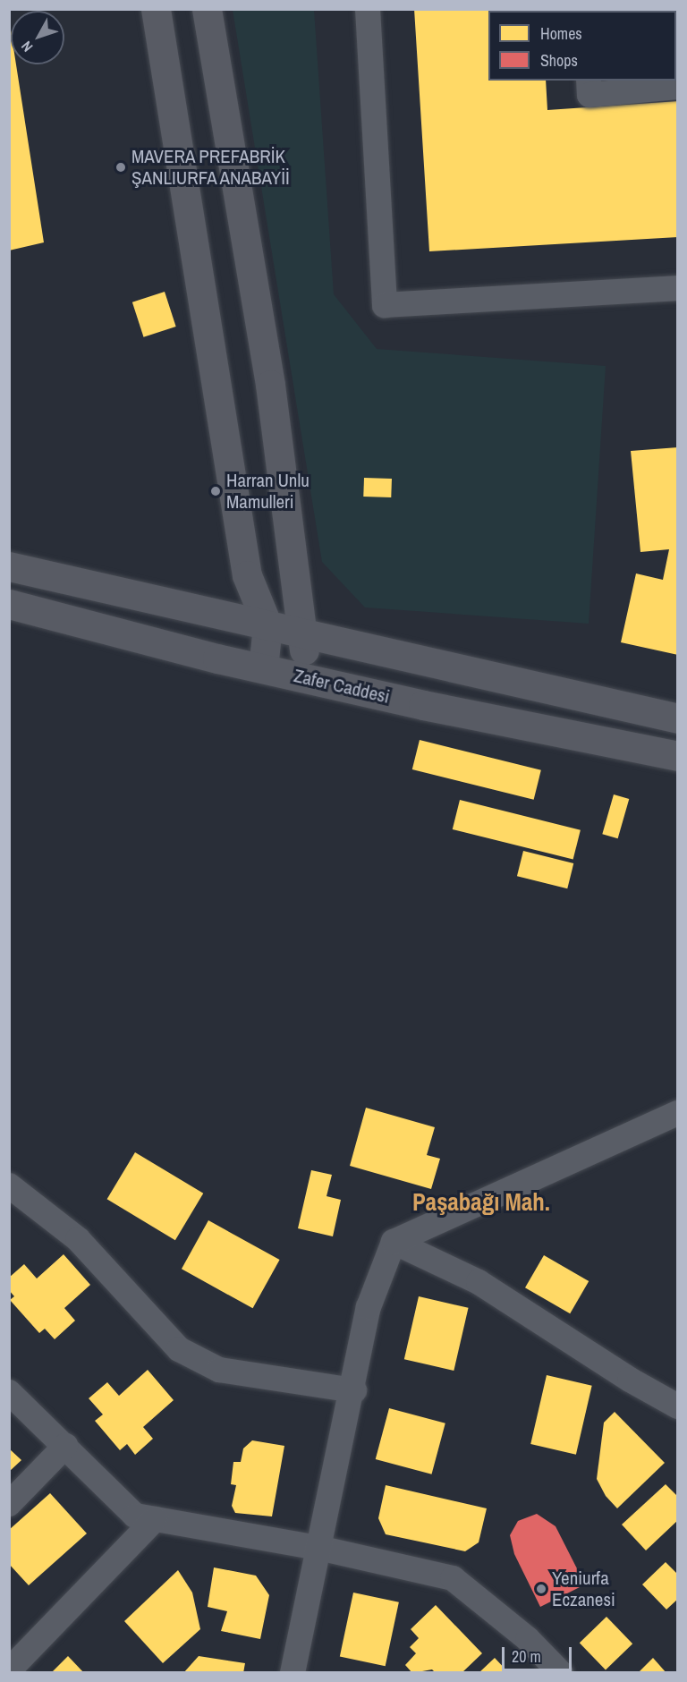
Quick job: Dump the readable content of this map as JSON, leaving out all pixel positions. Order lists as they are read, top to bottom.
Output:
{
  "streets": {
    "main road": ["Zafer Caddesi"]
  },
  "districts": ["Paşabağı Mah."],
  "places": ["MAVERA PREFABRİK ŞANLIURFA ANABAYİİ", "Harran Unlu Mamulleri", "Yeniurfa Eczanesi"],
  "legend": ["Homes", "Shops"],
  "scale_bar": "20 m",
  "north": "bottom left"
}
